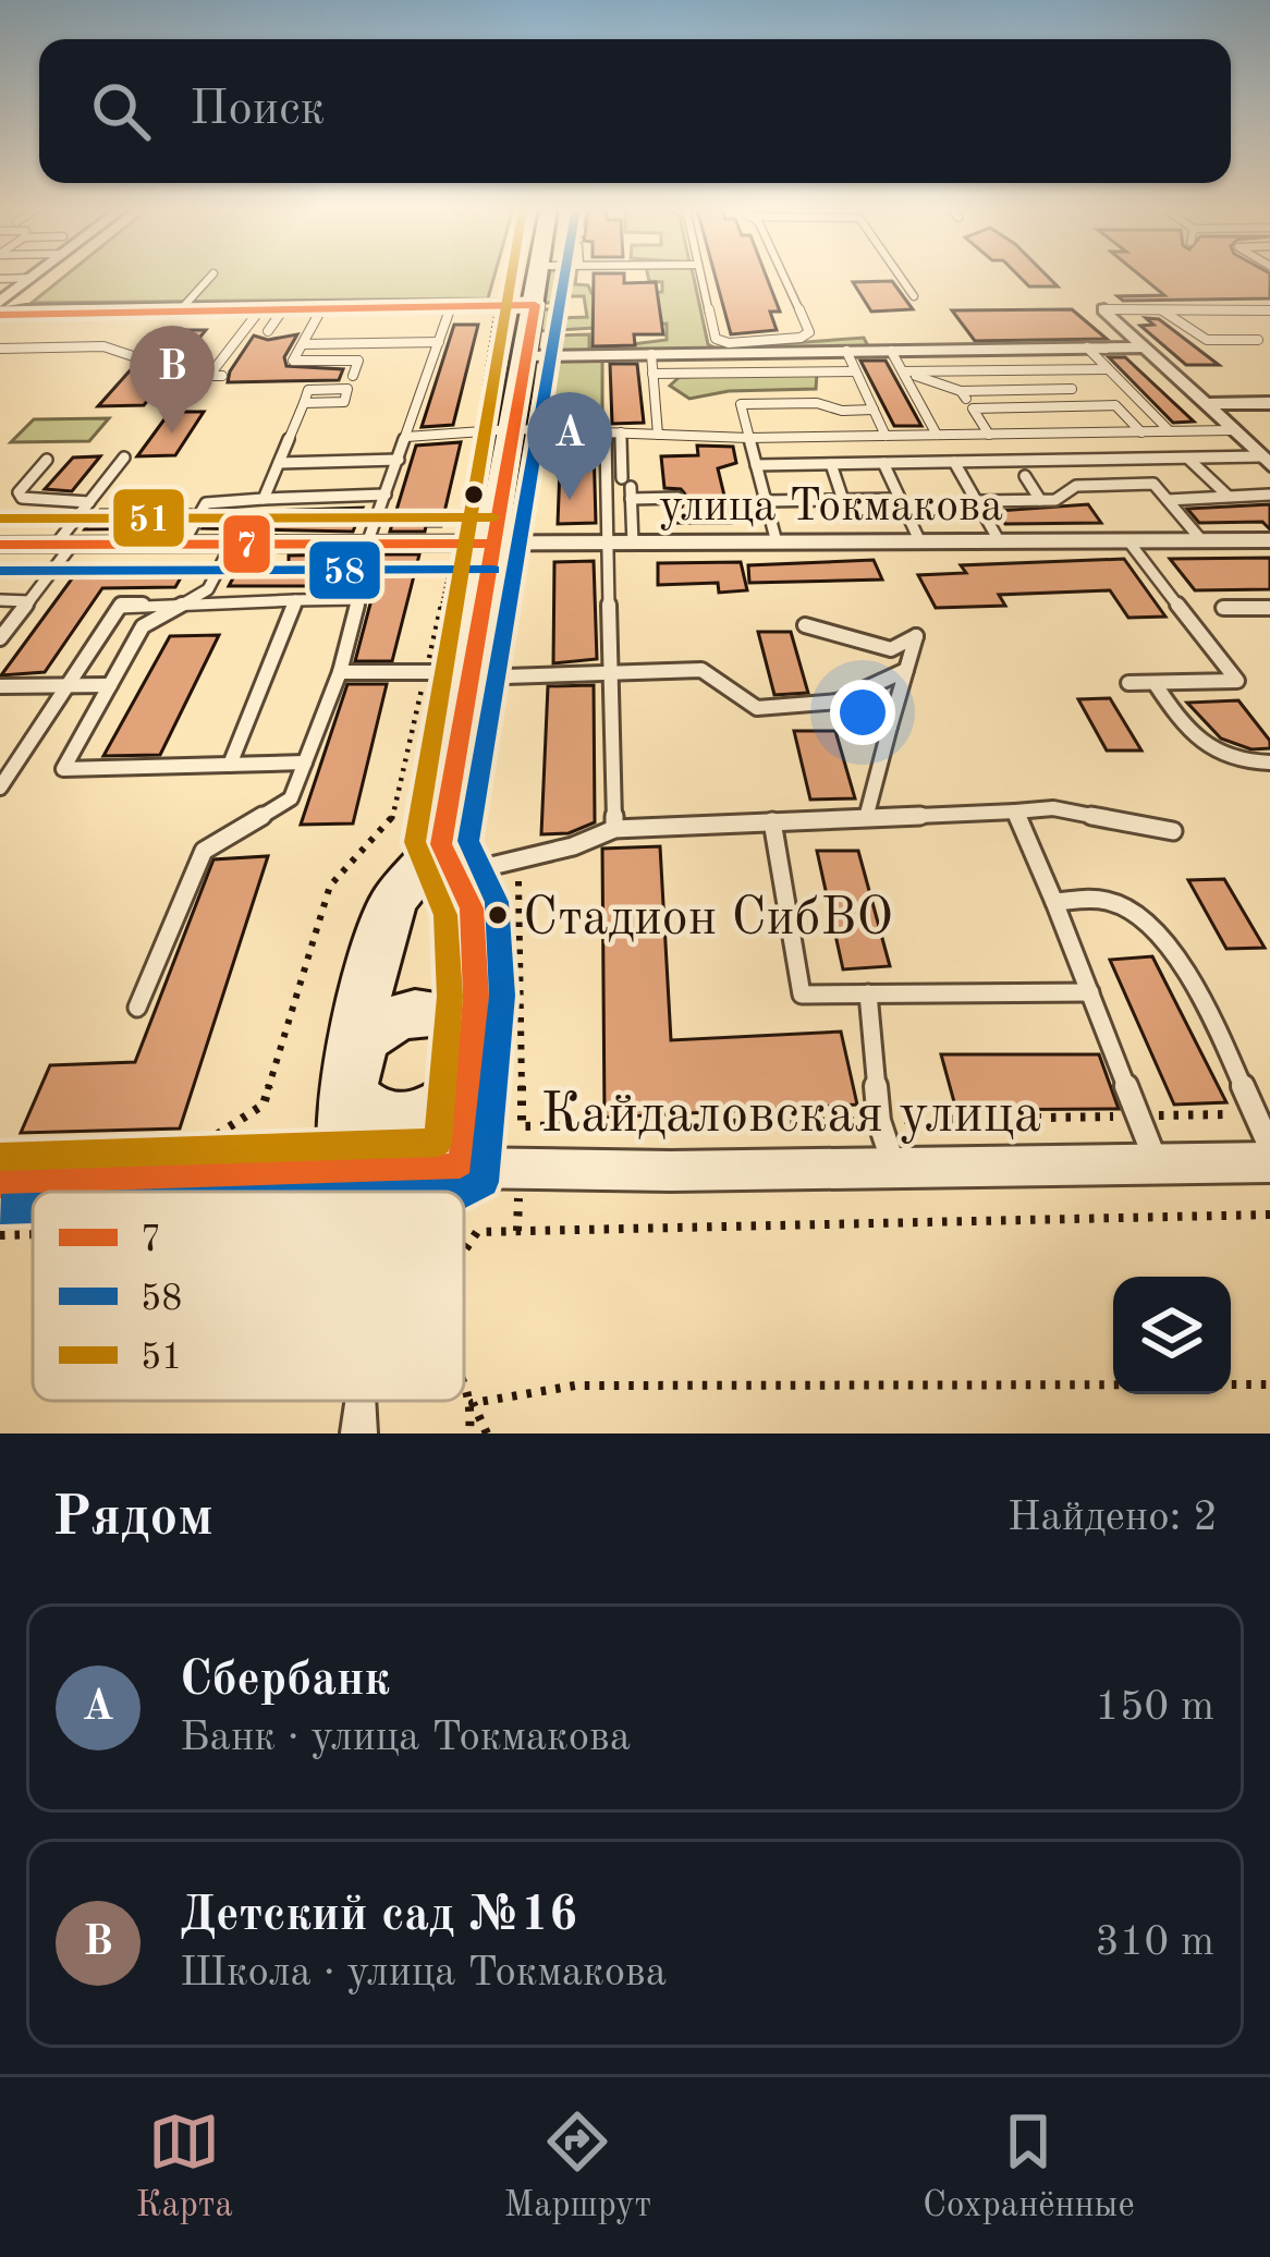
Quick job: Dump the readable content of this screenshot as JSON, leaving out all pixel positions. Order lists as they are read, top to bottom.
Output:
{
  "streets": {
    "street": ["улица Токмакова", "Кайдаловская улица"]
  },
  "places": ["Стадион СибВО"],
  "lines": ["transit line 58", "transit line 51", "transit line 7"],
  "legend": ["7", "58", "51"],
  "page": {
    "search": "Поиск",
    "pins": ["B", "A"],
    "heading": ["Рядом", "Найдено: 2"],
    "list": [
      {
        "mark": "A",
        "name": "Сбербанк",
        "note": "Банк · улица Токмакова",
        "value": "150 m"
      },
      {
        "mark": "B",
        "name": "Детский сад №16",
        "note": "Школа · улица Токмакова",
        "value": "310 m"
      }
    ],
    "nav": ["Карта", "Маршрут", "Сохранённые"]
  }
}
